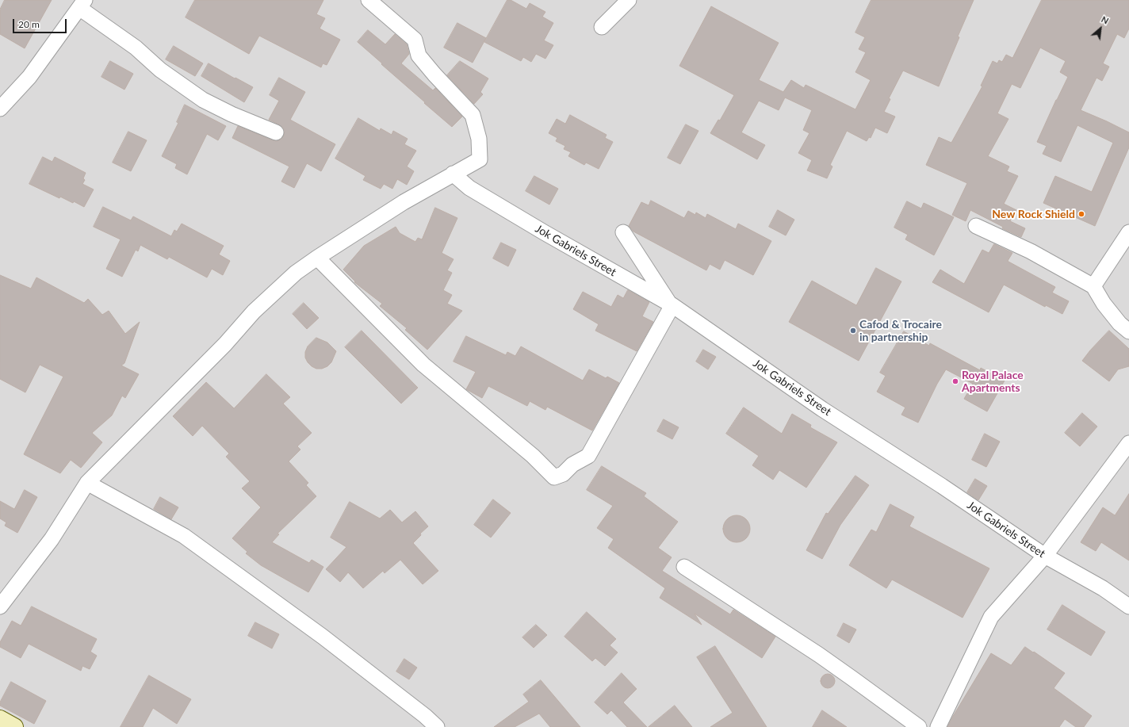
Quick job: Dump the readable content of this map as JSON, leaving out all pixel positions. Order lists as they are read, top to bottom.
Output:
{
  "streets": {
    "street": ["Jok Gabriels Street"]
  },
  "places": ["New Rock Shield", "Cafod & Trocaire in partnership", "Royal Palace Apartments"],
  "scale_bar": "20 m",
  "north": "top right"
}
